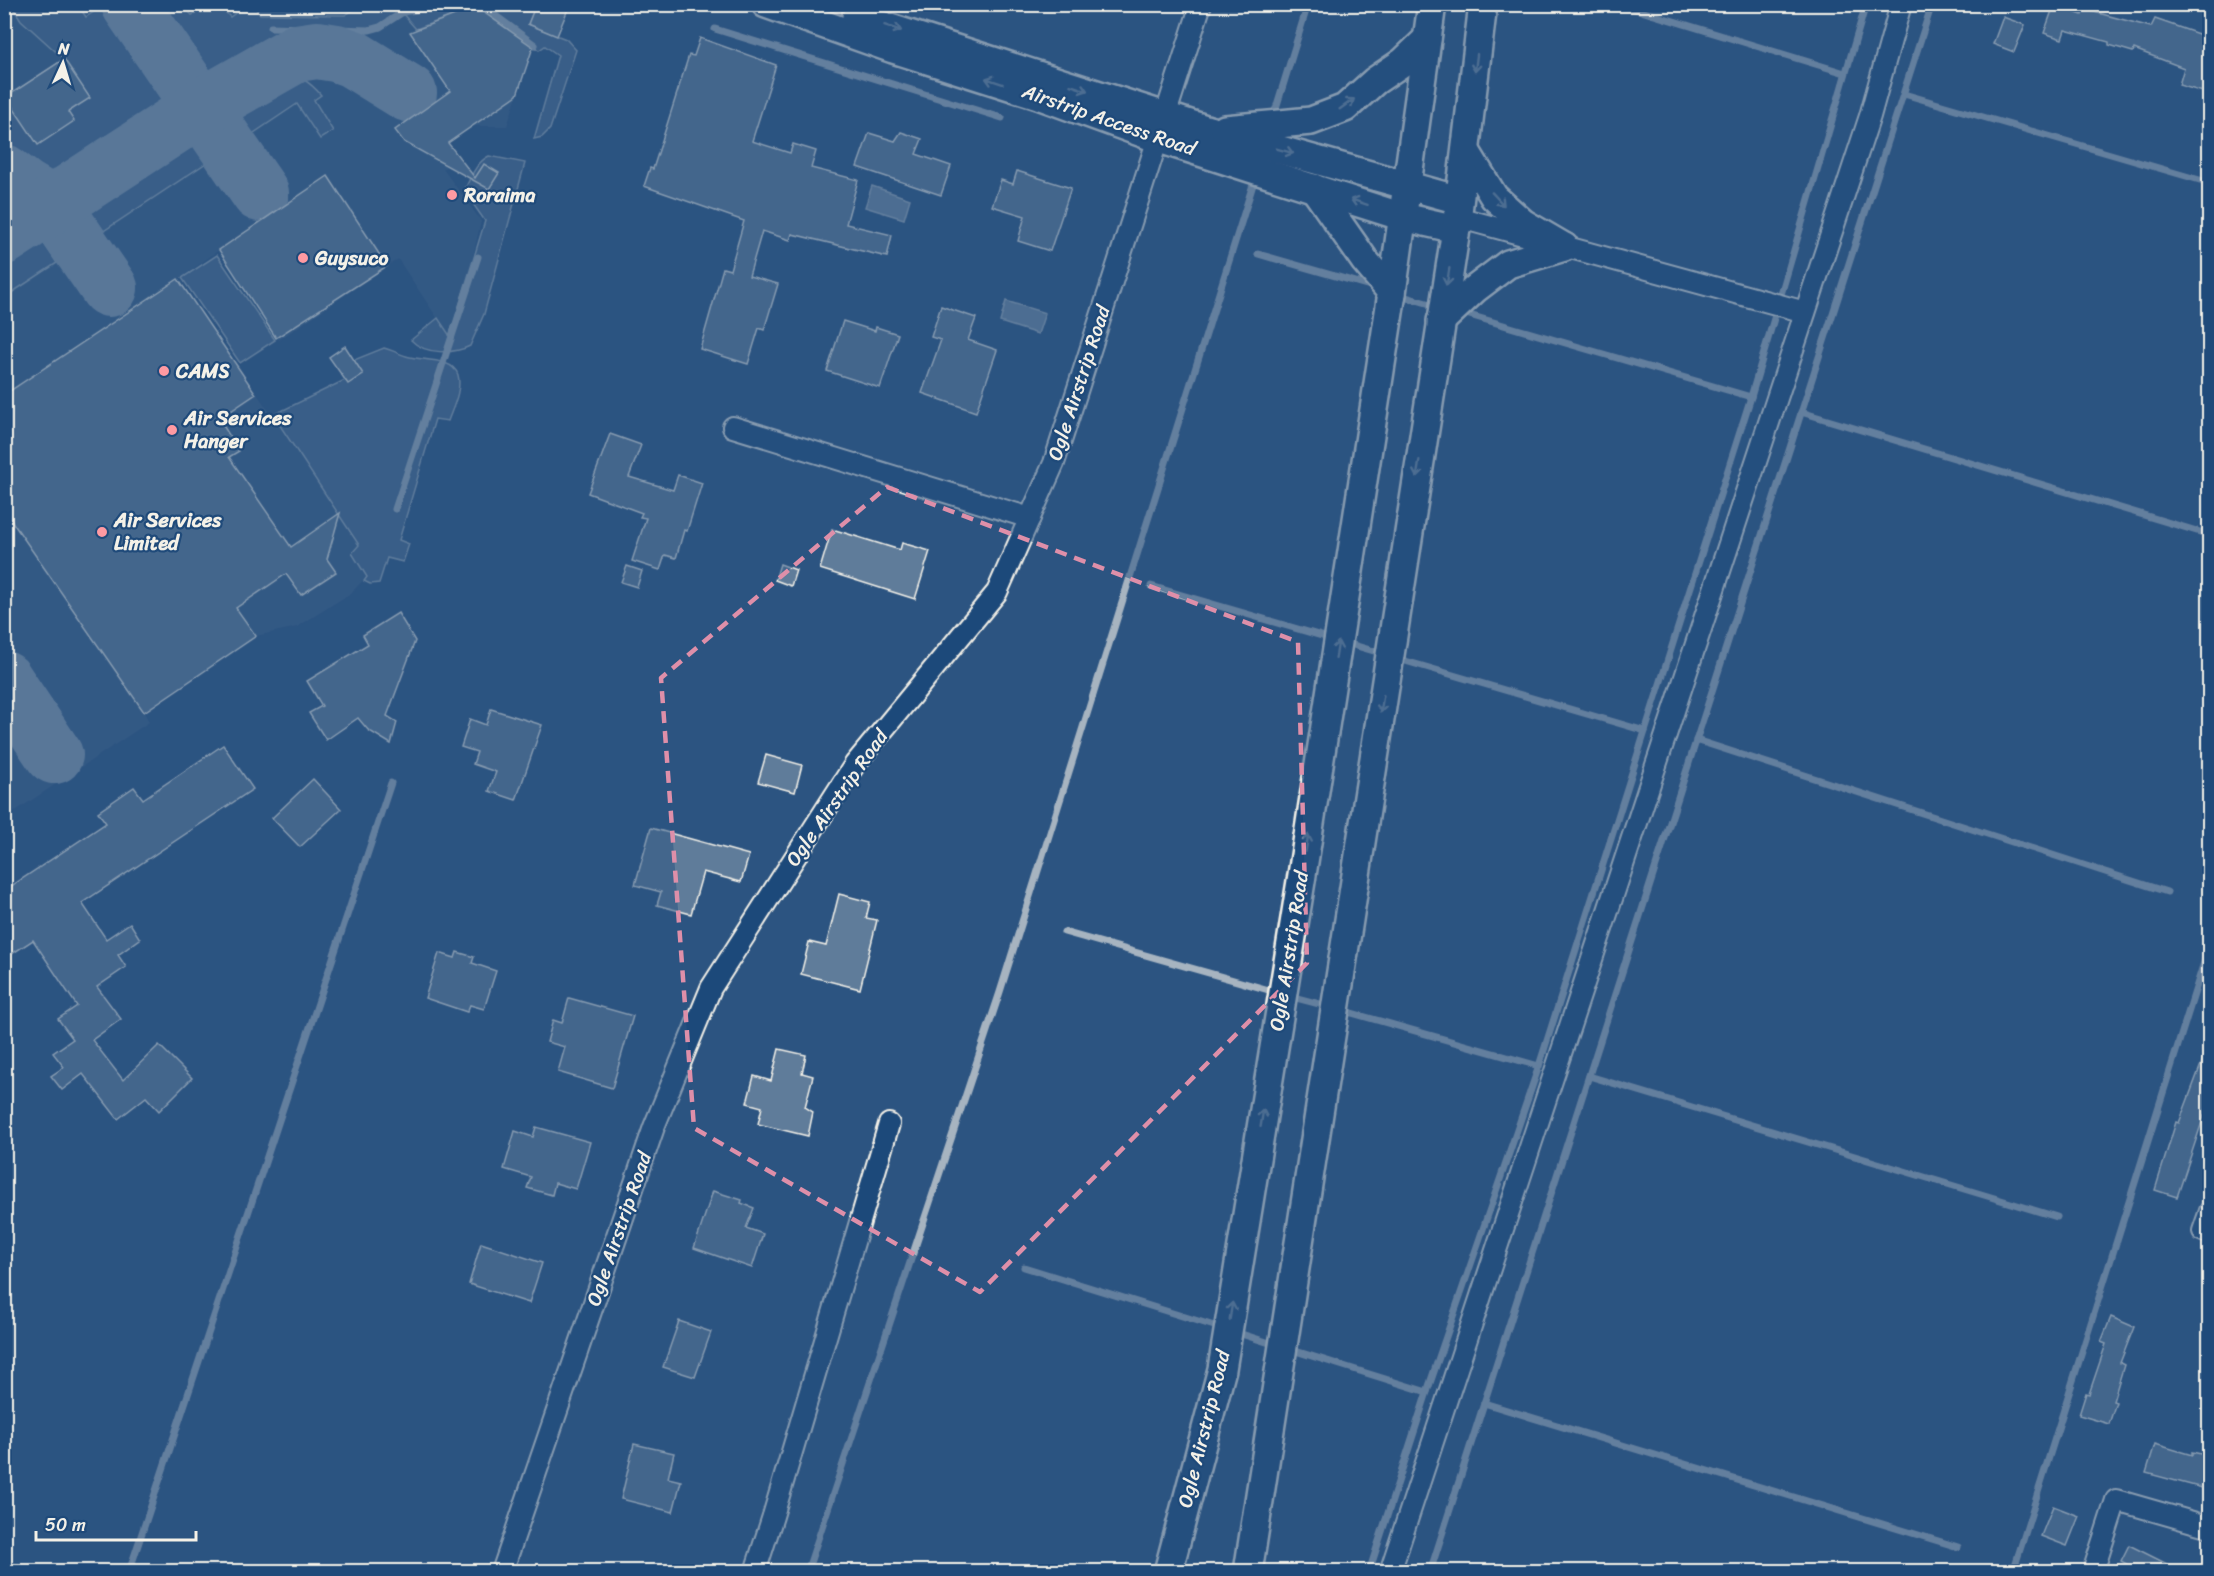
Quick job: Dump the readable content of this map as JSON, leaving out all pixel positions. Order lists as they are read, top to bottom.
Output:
{
  "streets": {
    "street": ["Airstrip Access Road", "Ogle Airstrip Road"]
  },
  "crossings": [
    ["Airstrip Access Road", "Ogle Airstrip Road"]
  ],
  "places": [
    "Roraima",
    "Guysuco",
    "CAMS",
    "Air Services Hanger",
    "Air Services Limited"
  ],
  "scale_bar": "50 m",
  "north": "top"
}
